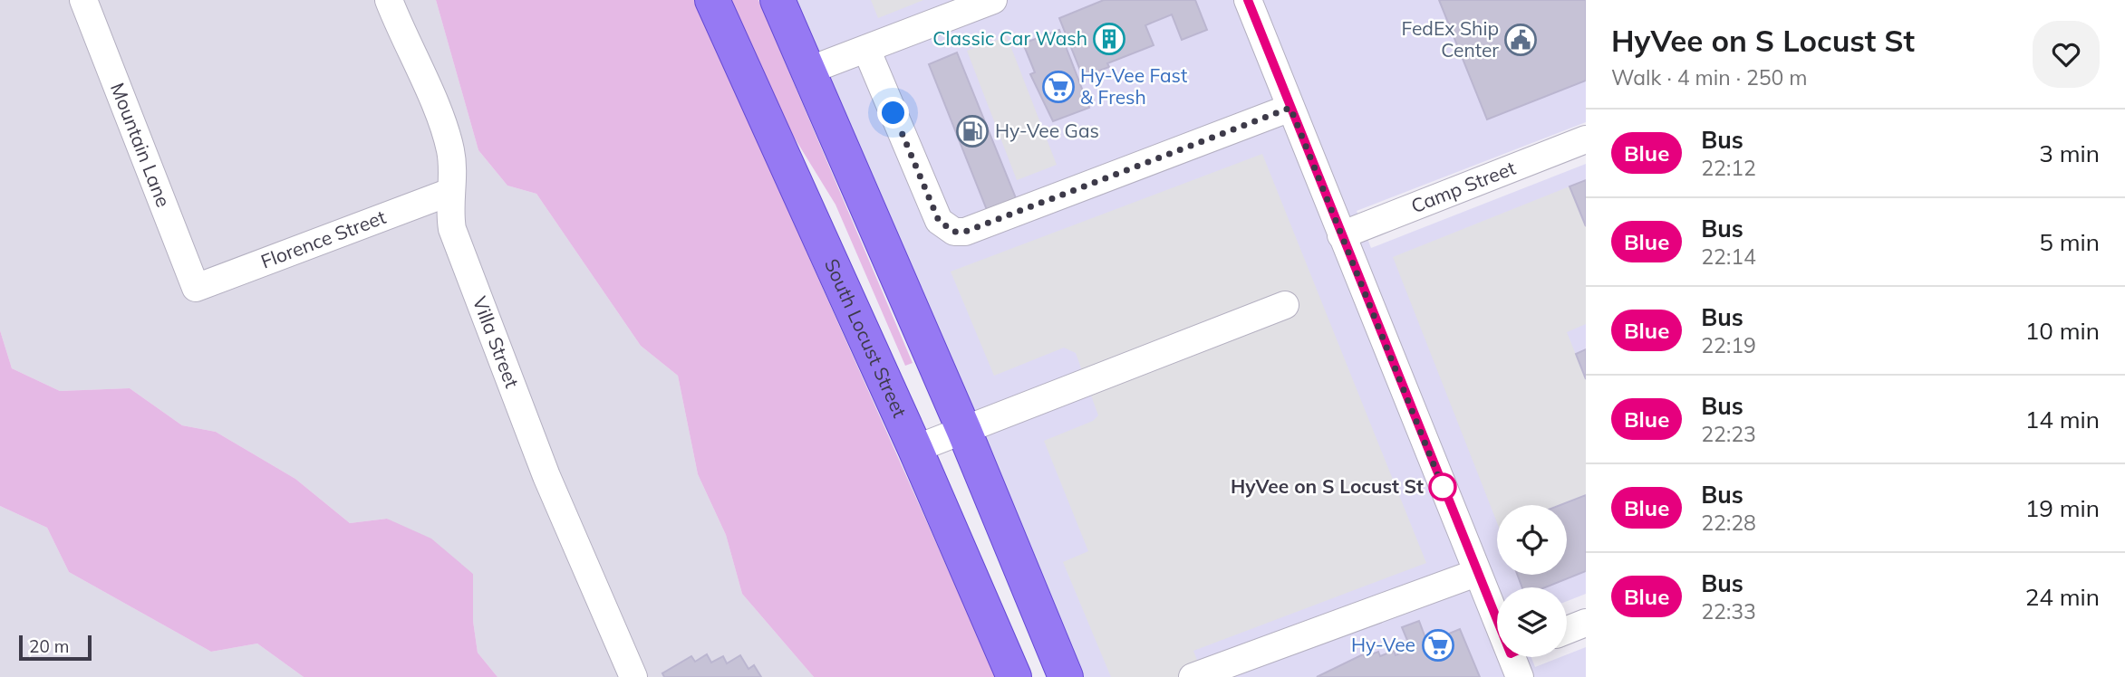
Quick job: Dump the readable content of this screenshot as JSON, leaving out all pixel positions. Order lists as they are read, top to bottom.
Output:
{
  "streets": {
    "highway": ["South Locust Street"],
    "street": [
      "Mountain Lane",
      "Camp Street",
      "Florence Street",
      "Villa Street"
    ]
  },
  "crossings": [
    ["Mountain Lane", "Florence Street"],
    ["Florence Street", "Villa Street"]
  ],
  "places": {
    "building": ["Classic Car Wash"],
    "public building": ["FedEx Ship Center"],
    "supermarket": ["Hy-Vee Fast & Fresh", "Hy-Vee"],
    "fuel station": ["Hy-Vee Gas"],
    "other": ["HyVee on S Locust St"]
  },
  "lines": ["bus line Blue"],
  "scale_bar": "20 m",
  "page": {
    "heading": ["HyVee on S Locust St", "Walk · 4 min · 250 m"],
    "list": [
      {
        "mark": "Blue",
        "name": "Bus",
        "note": "22:12",
        "value": "3 min"
      },
      {
        "mark": "Blue",
        "name": "Bus",
        "note": "22:14",
        "value": "5 min"
      },
      {
        "mark": "Blue",
        "name": "Bus",
        "note": "22:19",
        "value": "10 min"
      },
      {
        "mark": "Blue",
        "name": "Bus",
        "note": "22:23",
        "value": "14 min"
      },
      {
        "mark": "Blue",
        "name": "Bus",
        "note": "22:28",
        "value": "19 min"
      },
      {
        "mark": "Blue",
        "name": "Bus",
        "note": "22:33",
        "value": "24 min"
      }
    ],
    "scale": "20 m"
  }
}
